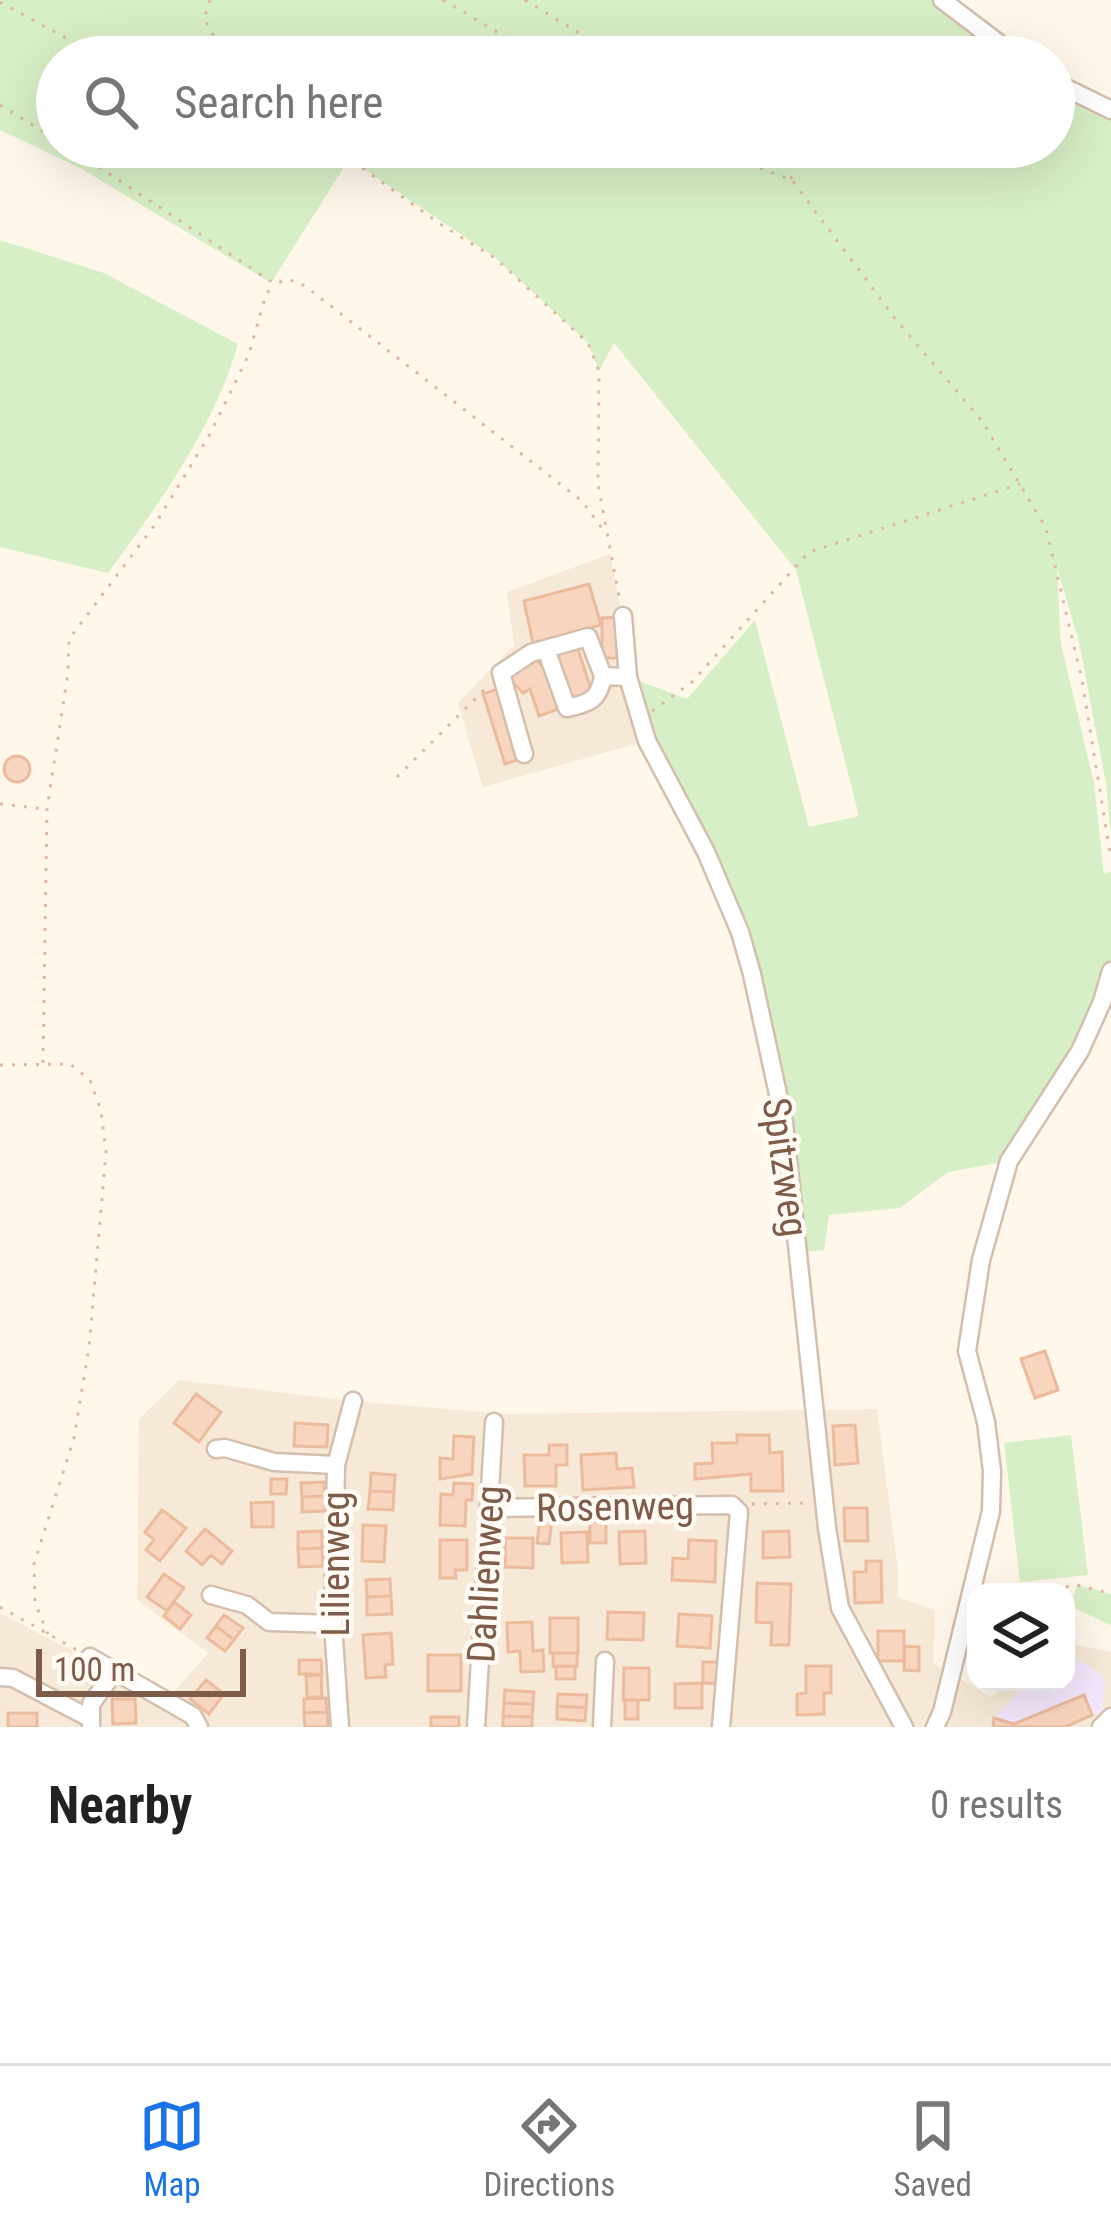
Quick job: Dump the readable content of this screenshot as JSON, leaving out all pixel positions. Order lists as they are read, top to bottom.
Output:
{
  "streets": {
    "street": [
      "Spitzweg",
      "Rosenweg",
      "Lilienweg",
      "Dahlienweg"
    ]
  },
  "crossings": [
    ["Rosenweg", "Dahlienweg"]
  ],
  "scale_bar": "100 m",
  "page": {
    "search": "Search here",
    "scale": "100 m",
    "heading": ["Nearby", "0 results"],
    "nav": ["Map", "Directions", "Saved"]
  }
}
